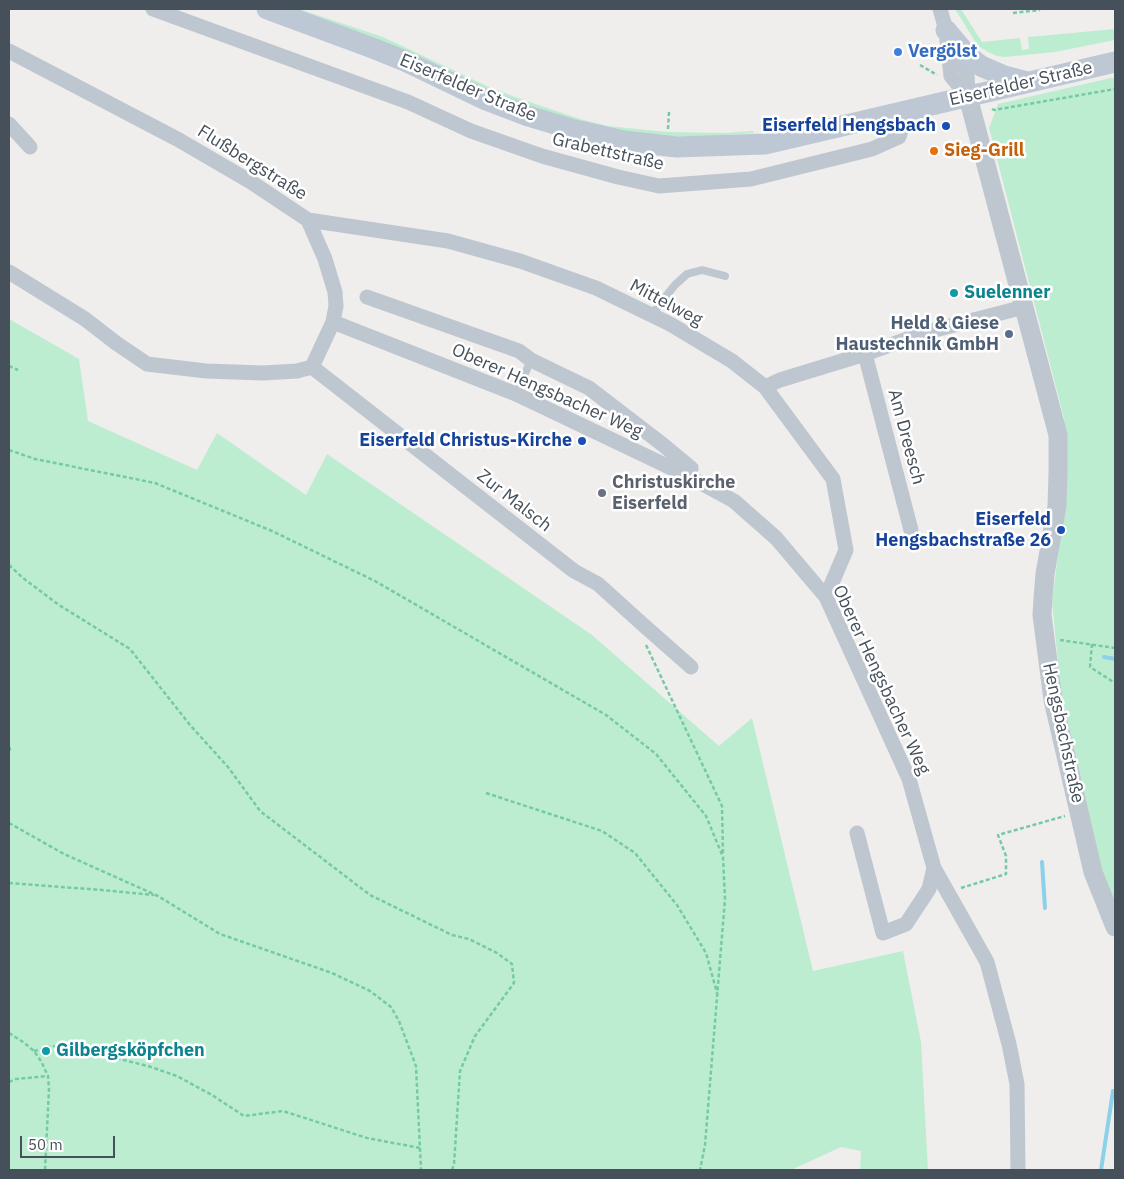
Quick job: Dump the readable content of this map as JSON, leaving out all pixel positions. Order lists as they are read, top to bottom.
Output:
{
  "streets": {
    "main road": ["Eiserfelder Straße"],
    "street": [
      "Grabettstraße",
      "Flußbergstraße",
      "Mittelweg",
      "Oberer Hengsbacher Weg",
      "Am Dreesch",
      "Zur Malsch",
      "Hengsbachstraße"
    ]
  },
  "crossings": [
    ["Eiserfelder Straße", "Grabettstraße"],
    ["Eiserfelder Straße", "Hengsbachstraße"],
    ["Flußbergstraße", "Mittelweg"],
    ["Flußbergstraße", "Oberer Hengsbacher Weg"],
    ["Flußbergstraße", "Zur Malsch"],
    ["Mittelweg", "Oberer Hengsbacher Weg"]
  ],
  "places": [
    "Vergölst",
    "Eiserfeld Hengsbach",
    "Sieg-Grill",
    "Suelenner",
    "Held & Giese Haustechnik GmbH",
    "Eiserfeld Christus-Kirche",
    "Christuskirche Eiserfeld",
    "Eiserfeld Hengsbachstraße 26",
    "Gilbergsköpfchen"
  ],
  "scale_bar": "50 m"
}
